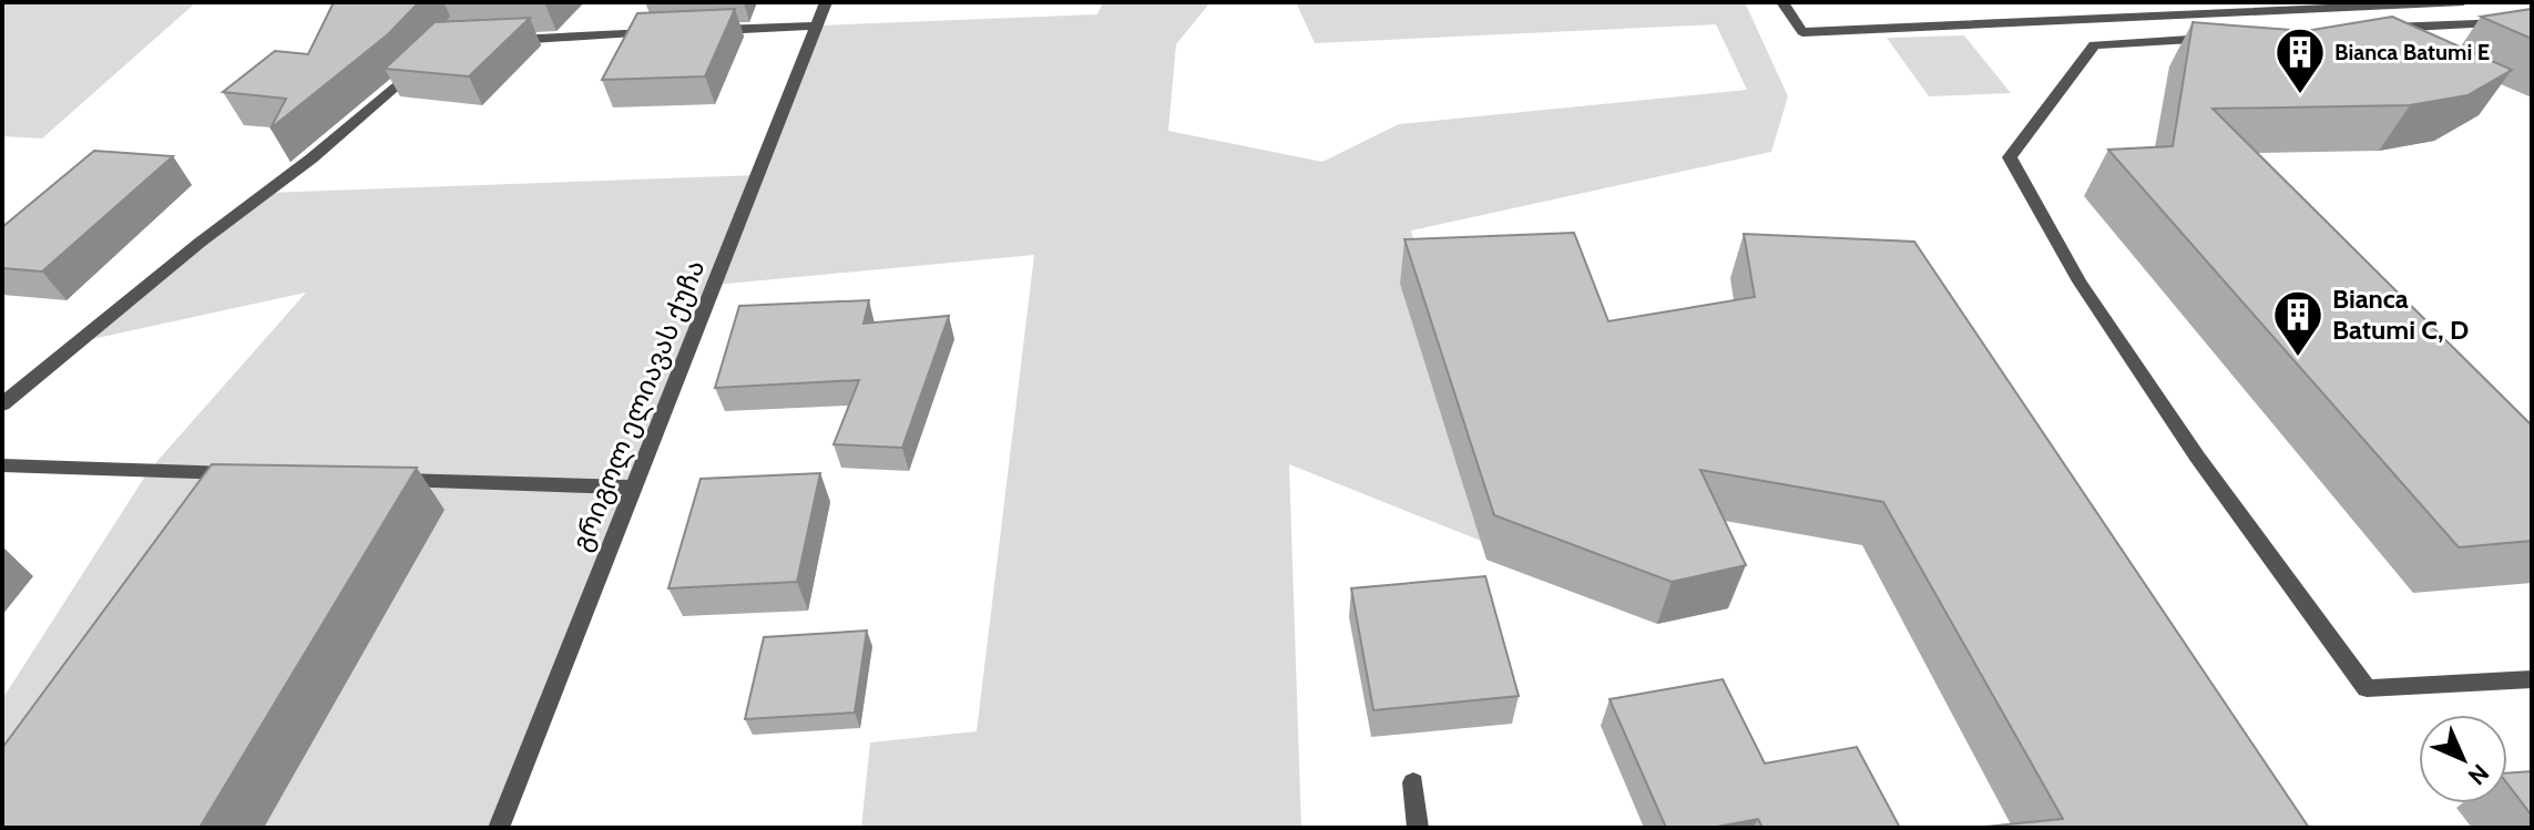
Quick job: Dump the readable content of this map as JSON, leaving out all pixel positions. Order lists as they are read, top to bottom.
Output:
{
  "streets": {
    "street": ["გრიგოლ ელიავას ქუჩა"]
  },
  "places": {
    "building": ["Bianca Batumi E", "Bianca Batumi C, D"]
  },
  "north": "bottom right"
}
